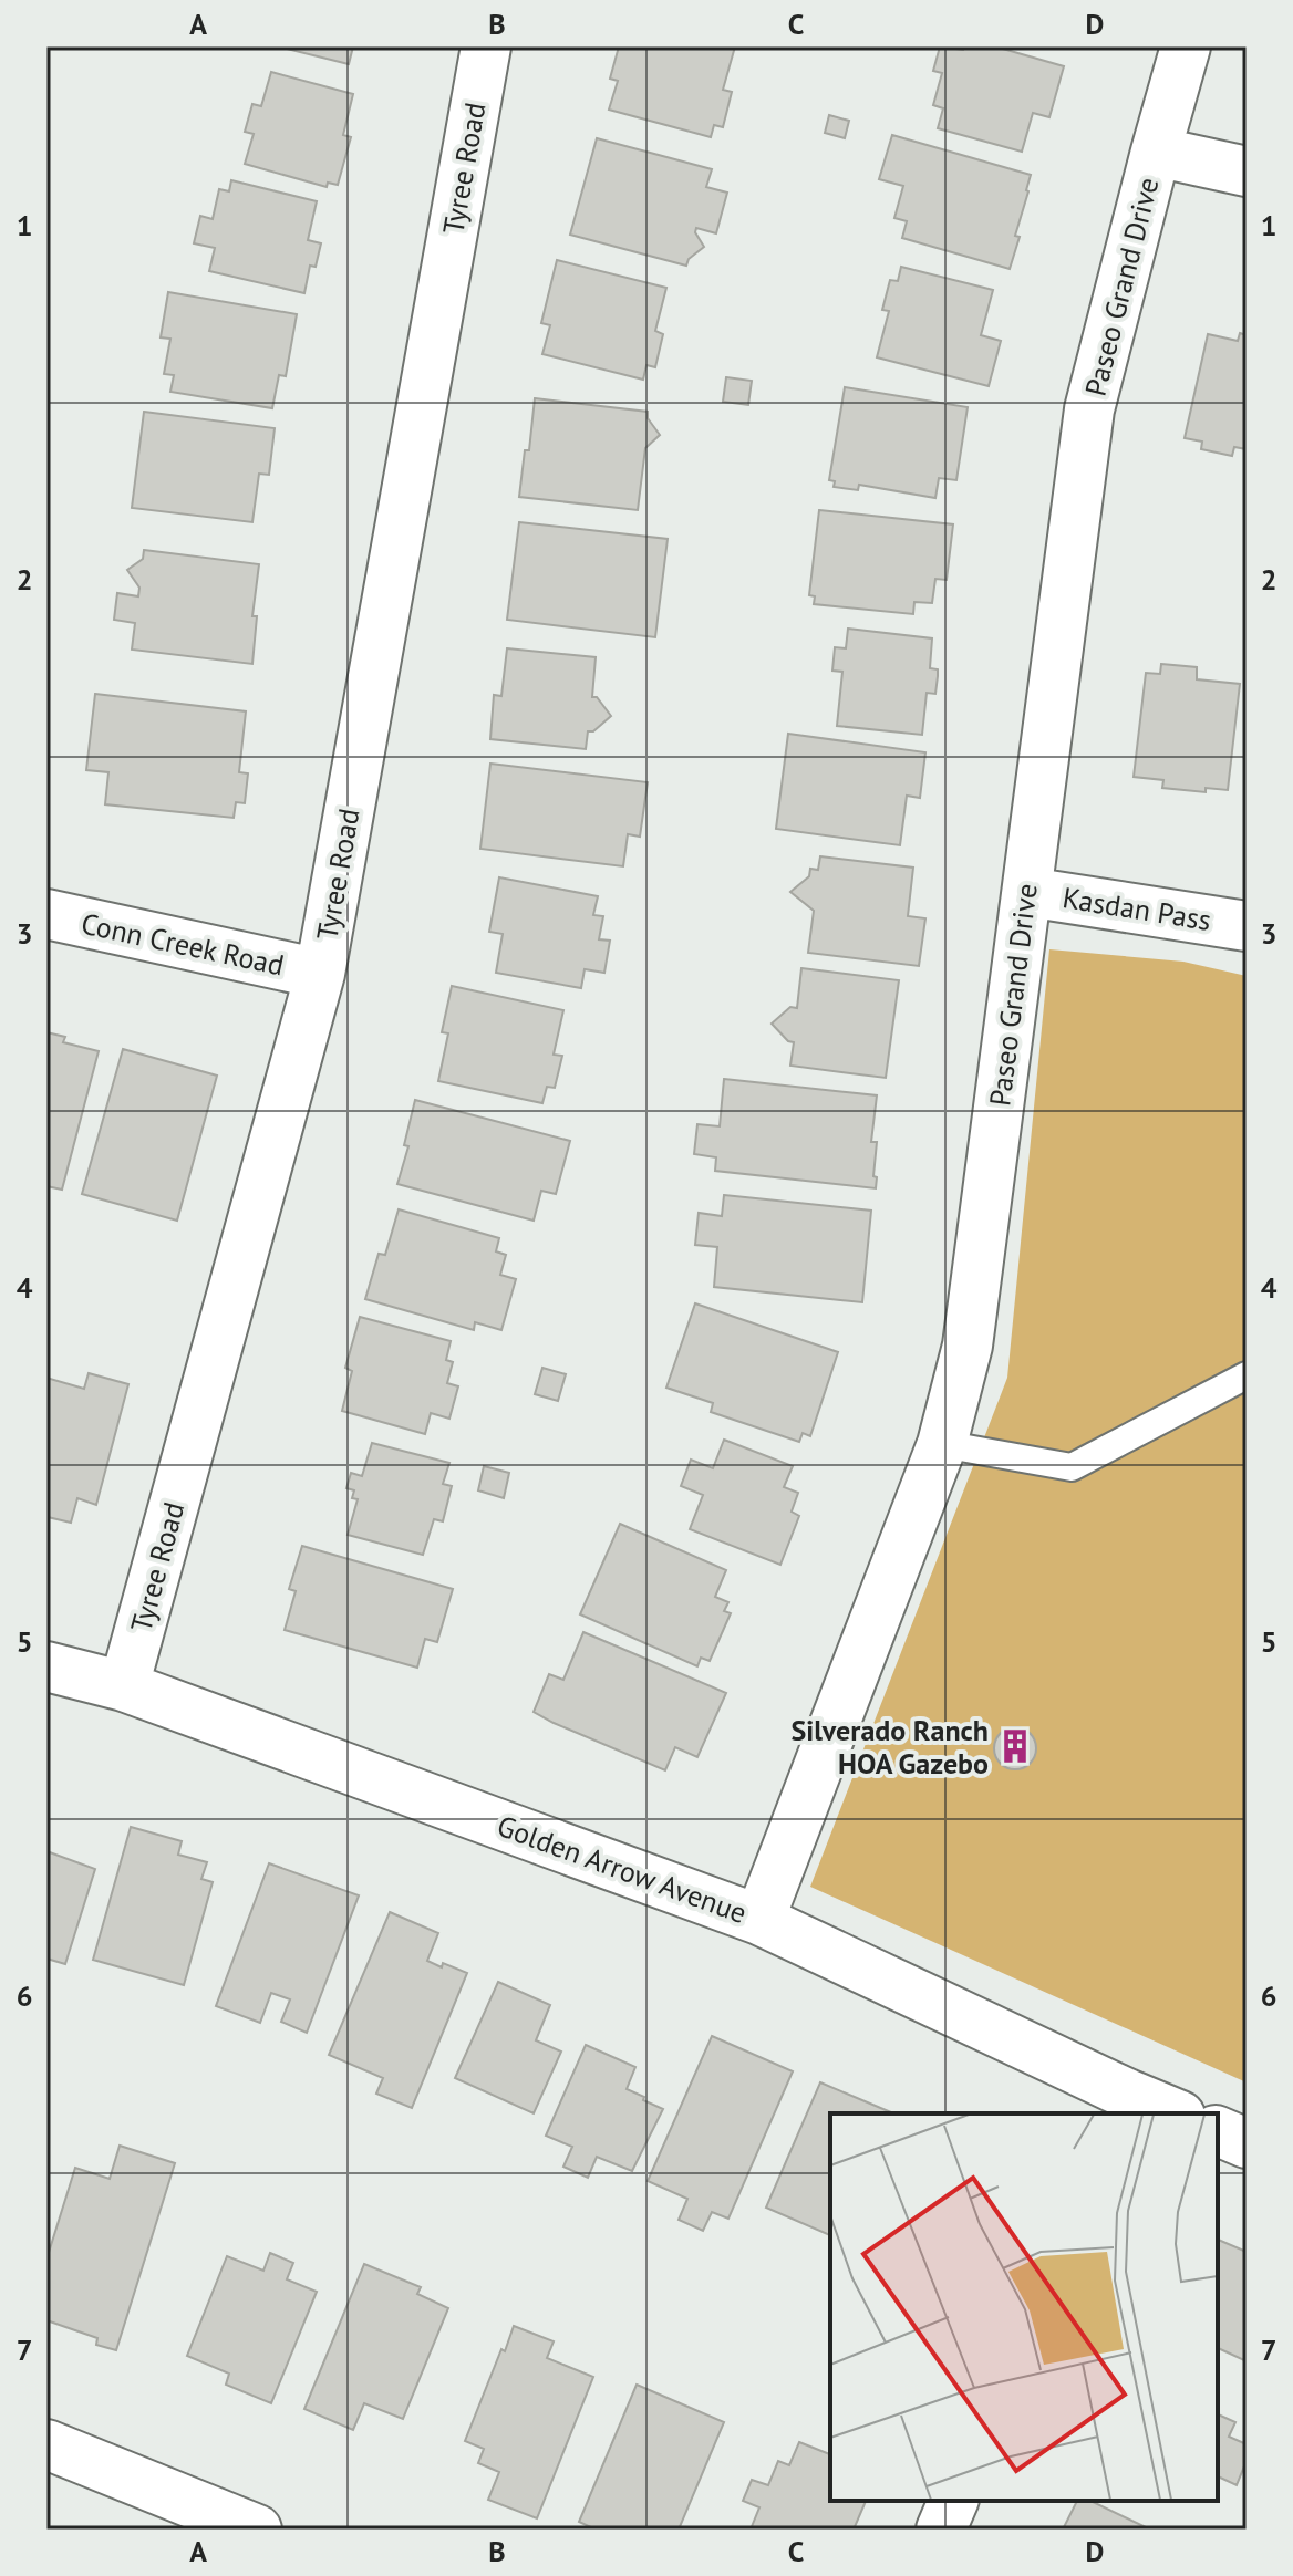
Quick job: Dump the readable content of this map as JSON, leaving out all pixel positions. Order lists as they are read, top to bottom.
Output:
{
  "streets": {
    "street": [
      "Tyree Road",
      "Paseo Grand Drive",
      "Kasdan Pass",
      "Conn Creek Road",
      "Golden Arrow Avenue"
    ]
  },
  "crossings": [
    ["Tyree Road", "Conn Creek Road"],
    ["Tyree Road", "Golden Arrow Avenue"],
    ["Paseo Grand Drive", "Kasdan Pass"],
    ["Paseo Grand Drive", "Golden Arrow Avenue"]
  ],
  "places": {
    "building": ["Silverado Ranch HOA Gazebo"]
  },
  "grid": {
    "columns": [
      "A",
      "B",
      "C",
      "D"
    ],
    "rows": [
      "1",
      "2",
      "3",
      "4",
      "5",
      "6",
      "7"
    ]
  }
}
